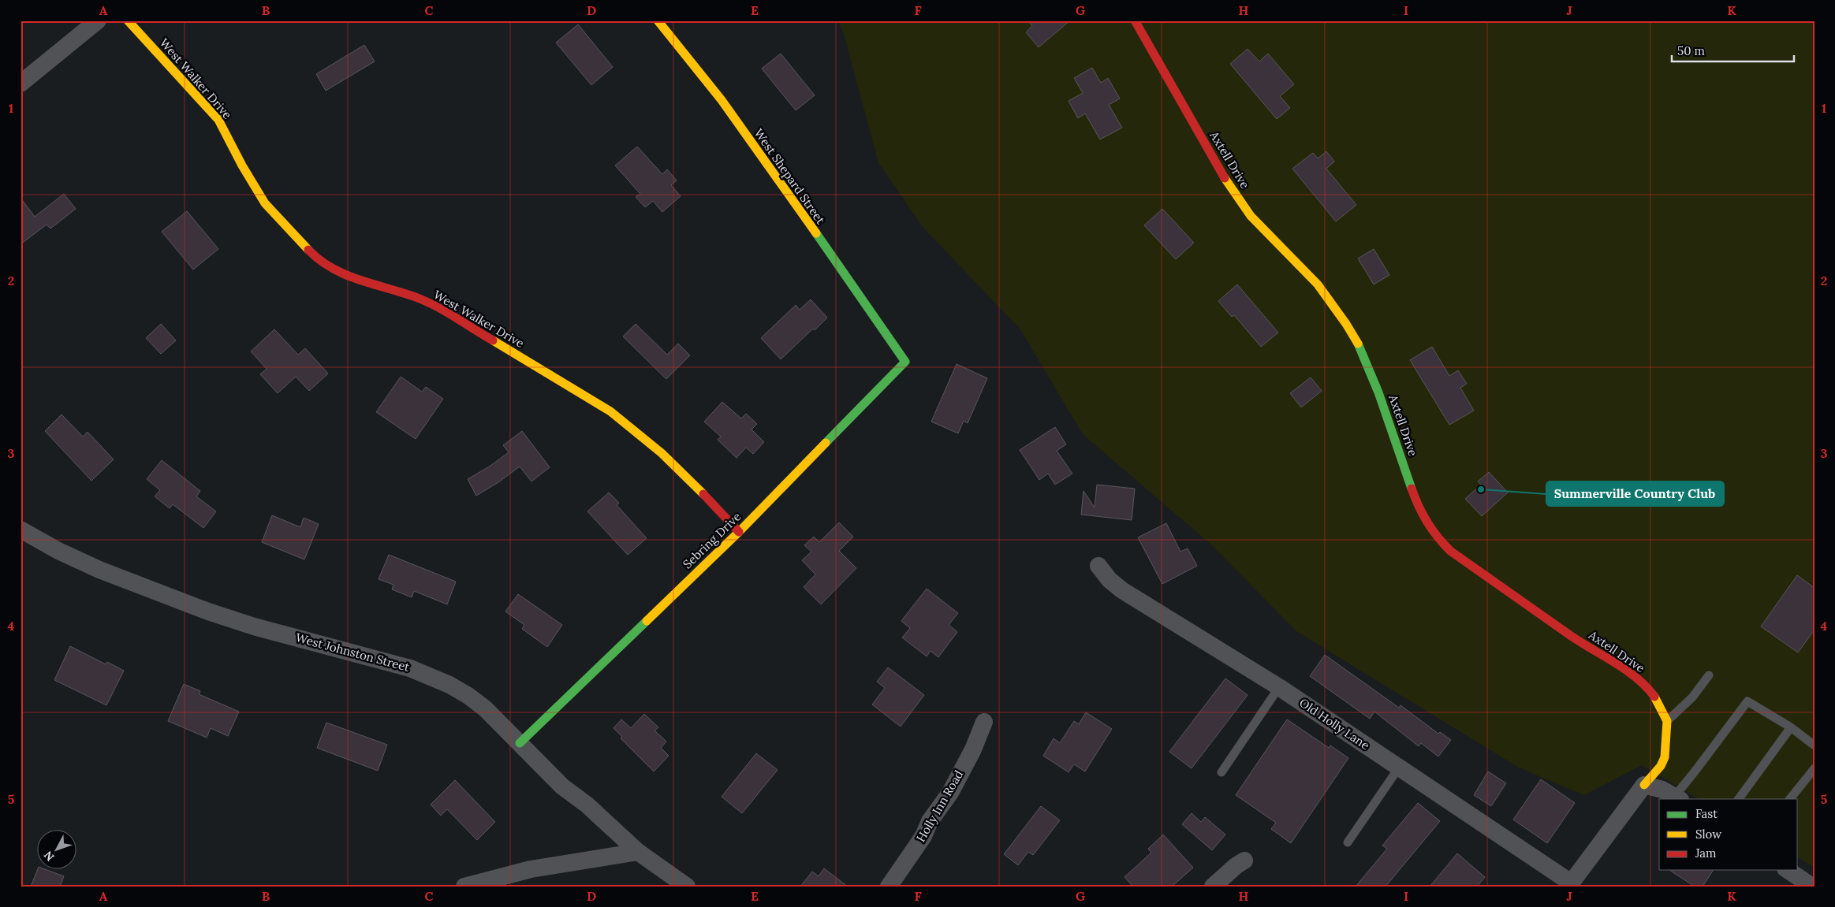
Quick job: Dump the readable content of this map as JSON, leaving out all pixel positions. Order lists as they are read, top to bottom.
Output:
{
  "streets": {
    "street": [
      "West Walker Drive",
      "Axtell Drive",
      "West Shepard Street",
      "Sebring Drive",
      "West Johnston Street",
      "Old Holly Lane",
      "Holly Inn Road"
    ]
  },
  "crossings": [
    ["West Walker Drive", "Sebring Drive"],
    ["West Shepard Street", "Sebring Drive"],
    ["Sebring Drive", "West Johnston Street"]
  ],
  "places": ["Summerville Country Club"],
  "legend": ["Fast", "Slow", "Jam"],
  "scale_bar": "50 m",
  "north": "bottom left",
  "grid": {
    "columns": [
      "A",
      "B",
      "C",
      "D",
      "E",
      "F",
      "G",
      "H",
      "I",
      "J",
      "K"
    ],
    "rows": [
      "1",
      "2",
      "3",
      "4",
      "5"
    ]
  }
}
